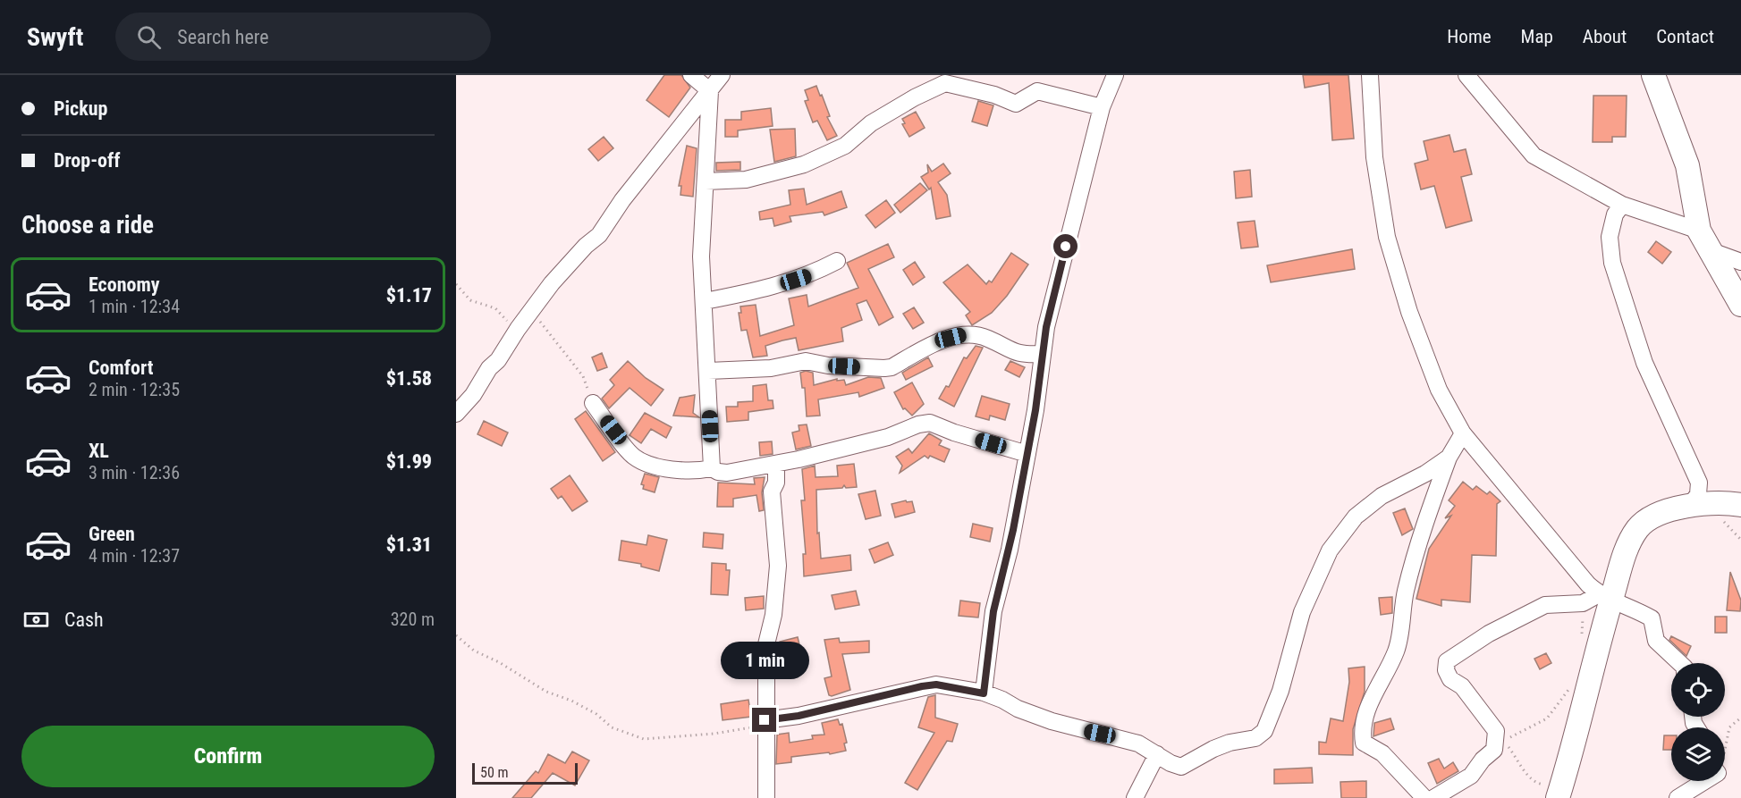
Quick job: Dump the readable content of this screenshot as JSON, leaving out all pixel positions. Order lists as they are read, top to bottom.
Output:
{
  "scale_bar": "50 m",
  "page": {
    "header": "Swyft",
    "search": "Search here",
    "nav": [
      "Home",
      "Map",
      "About",
      "Contact"
    ],
    "banner": ["Pickup", "Drop-off"],
    "heading": "Choose a ride",
    "list": [
      {
        "name": "Economy",
        "note": "1 min · 12:34",
        "value": "$1.17"
      },
      {
        "name": "Comfort",
        "note": "2 min · 12:35",
        "value": "$1.58"
      },
      {
        "name": "XL",
        "note": "3 min · 12:36",
        "value": "$1.99"
      },
      {
        "name": "Green",
        "note": "4 min · 12:37",
        "value": "$1.31"
      }
    ],
    "pay": ["Cash", "320 m"],
    "bubble": "1 min",
    "buttons": "Confirm",
    "scale": "50 m"
  }
}
